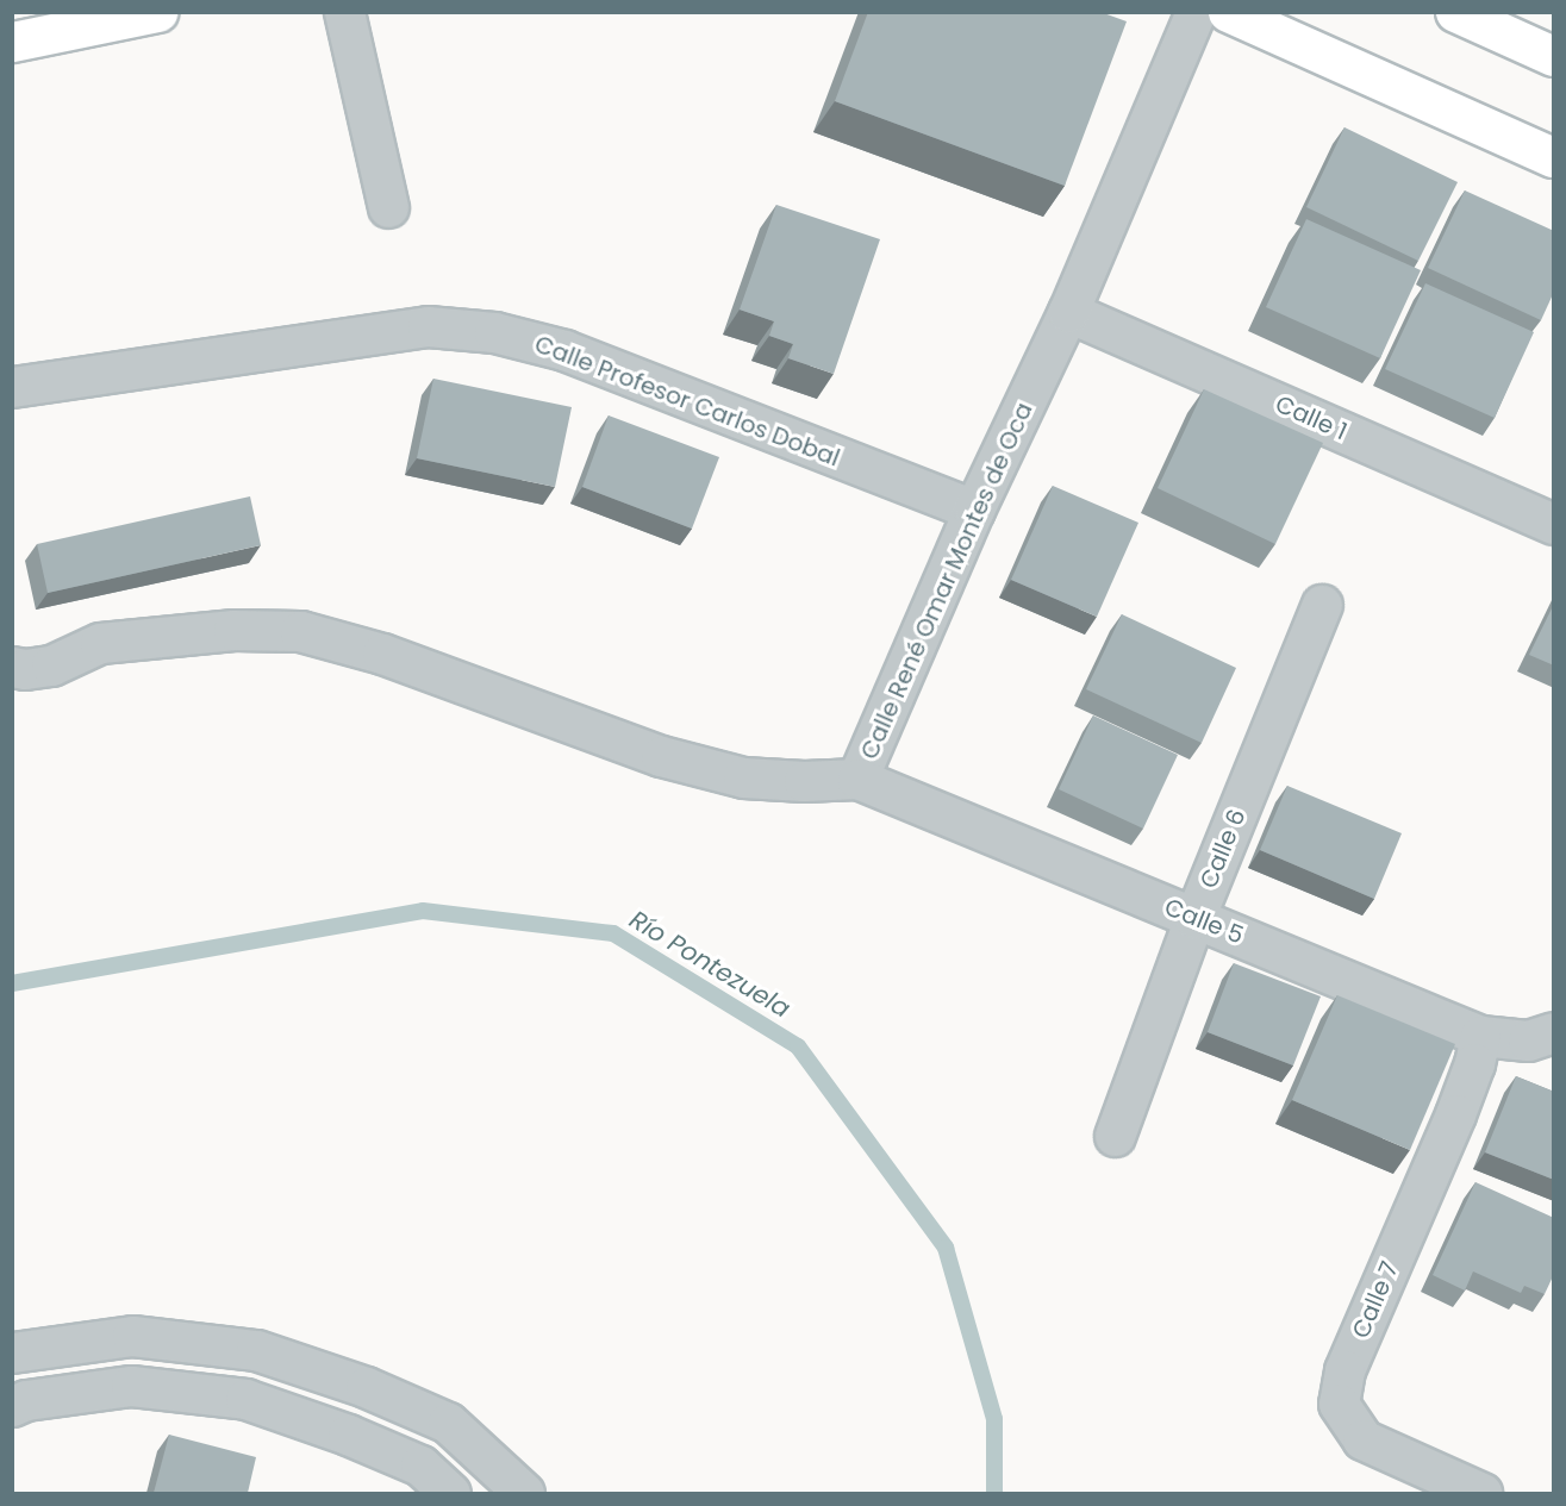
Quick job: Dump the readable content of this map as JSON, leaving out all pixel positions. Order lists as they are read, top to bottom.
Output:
{
  "streets": {
    "street": [
      "Calle Profesor Carlos Dobal",
      "Calle 1",
      "Calle René Omar Montes de Oca",
      "Calle 6",
      "Calle 5",
      "Calle 7"
    ]
  },
  "crossings": [
    ["Calle Profesor Carlos Dobal", "Calle René Omar Montes de Oca"],
    ["Calle 1", "Calle René Omar Montes de Oca"],
    ["Calle René Omar Montes de Oca", "Calle 5"],
    ["Calle 6", "Calle 5"],
    ["Calle 5", "Calle 7"]
  ],
  "water": ["Río Pontezuela"]
}
